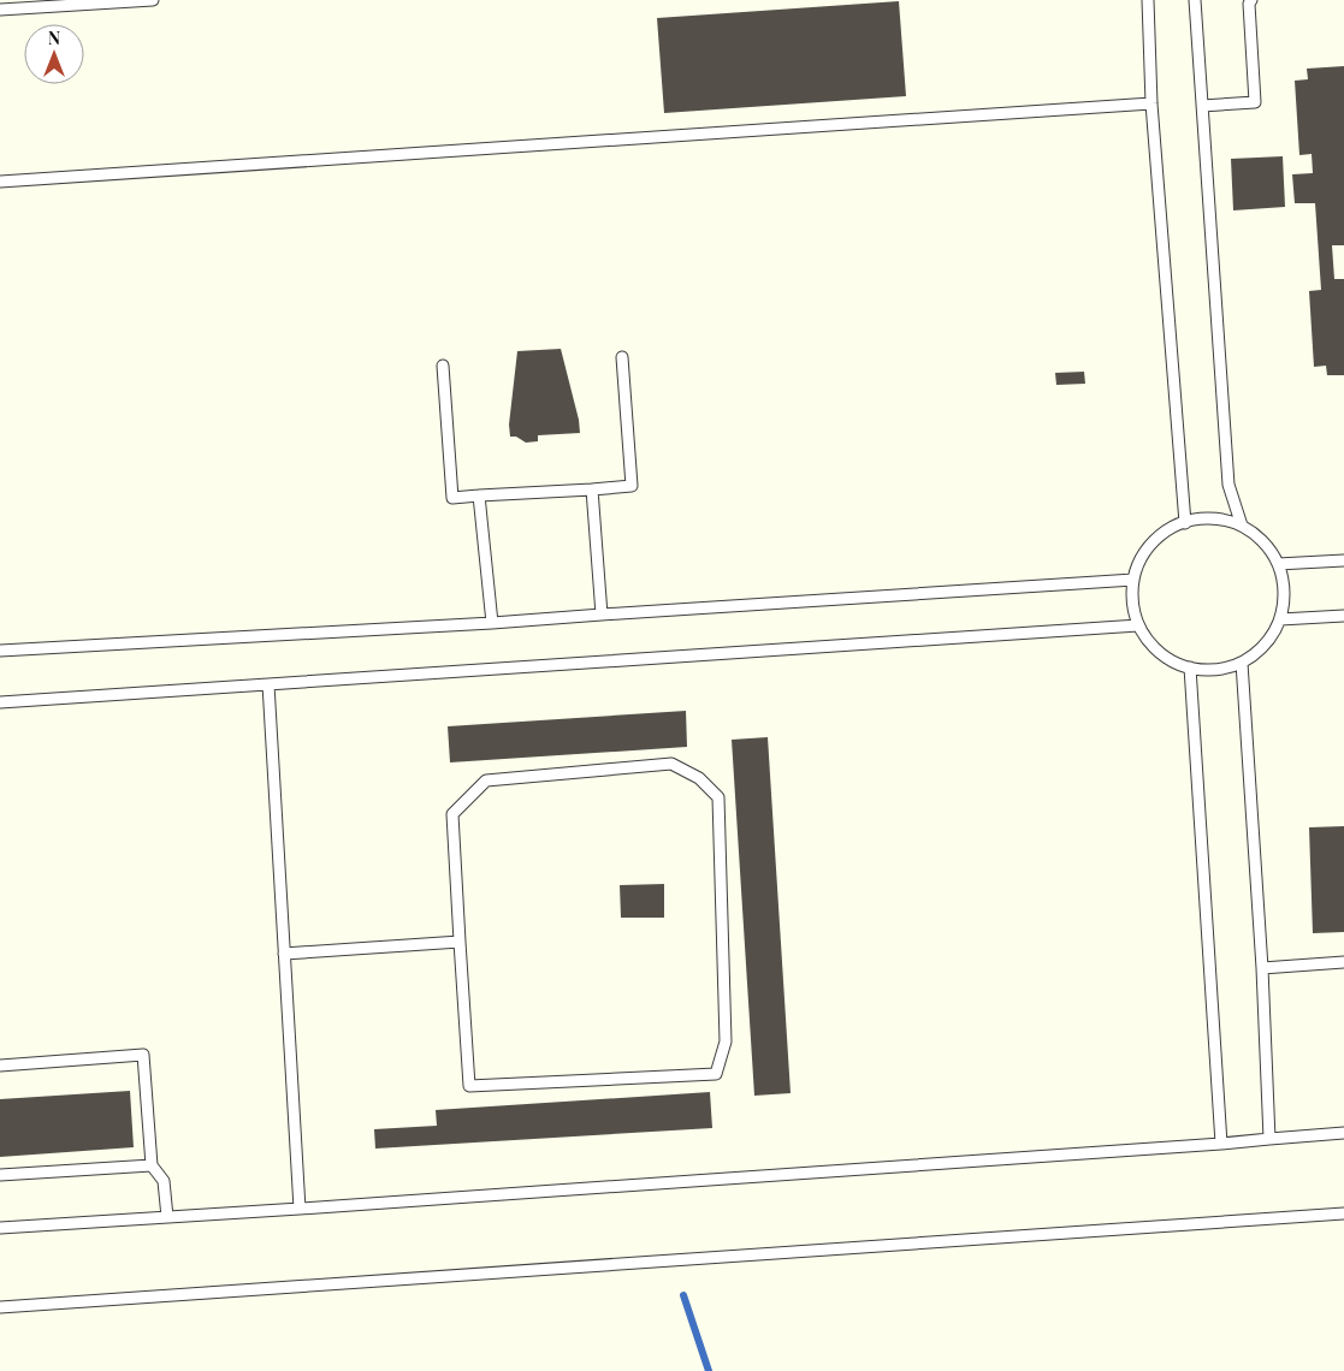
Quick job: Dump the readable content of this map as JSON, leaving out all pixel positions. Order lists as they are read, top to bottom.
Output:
{
  "north": "top"
}
